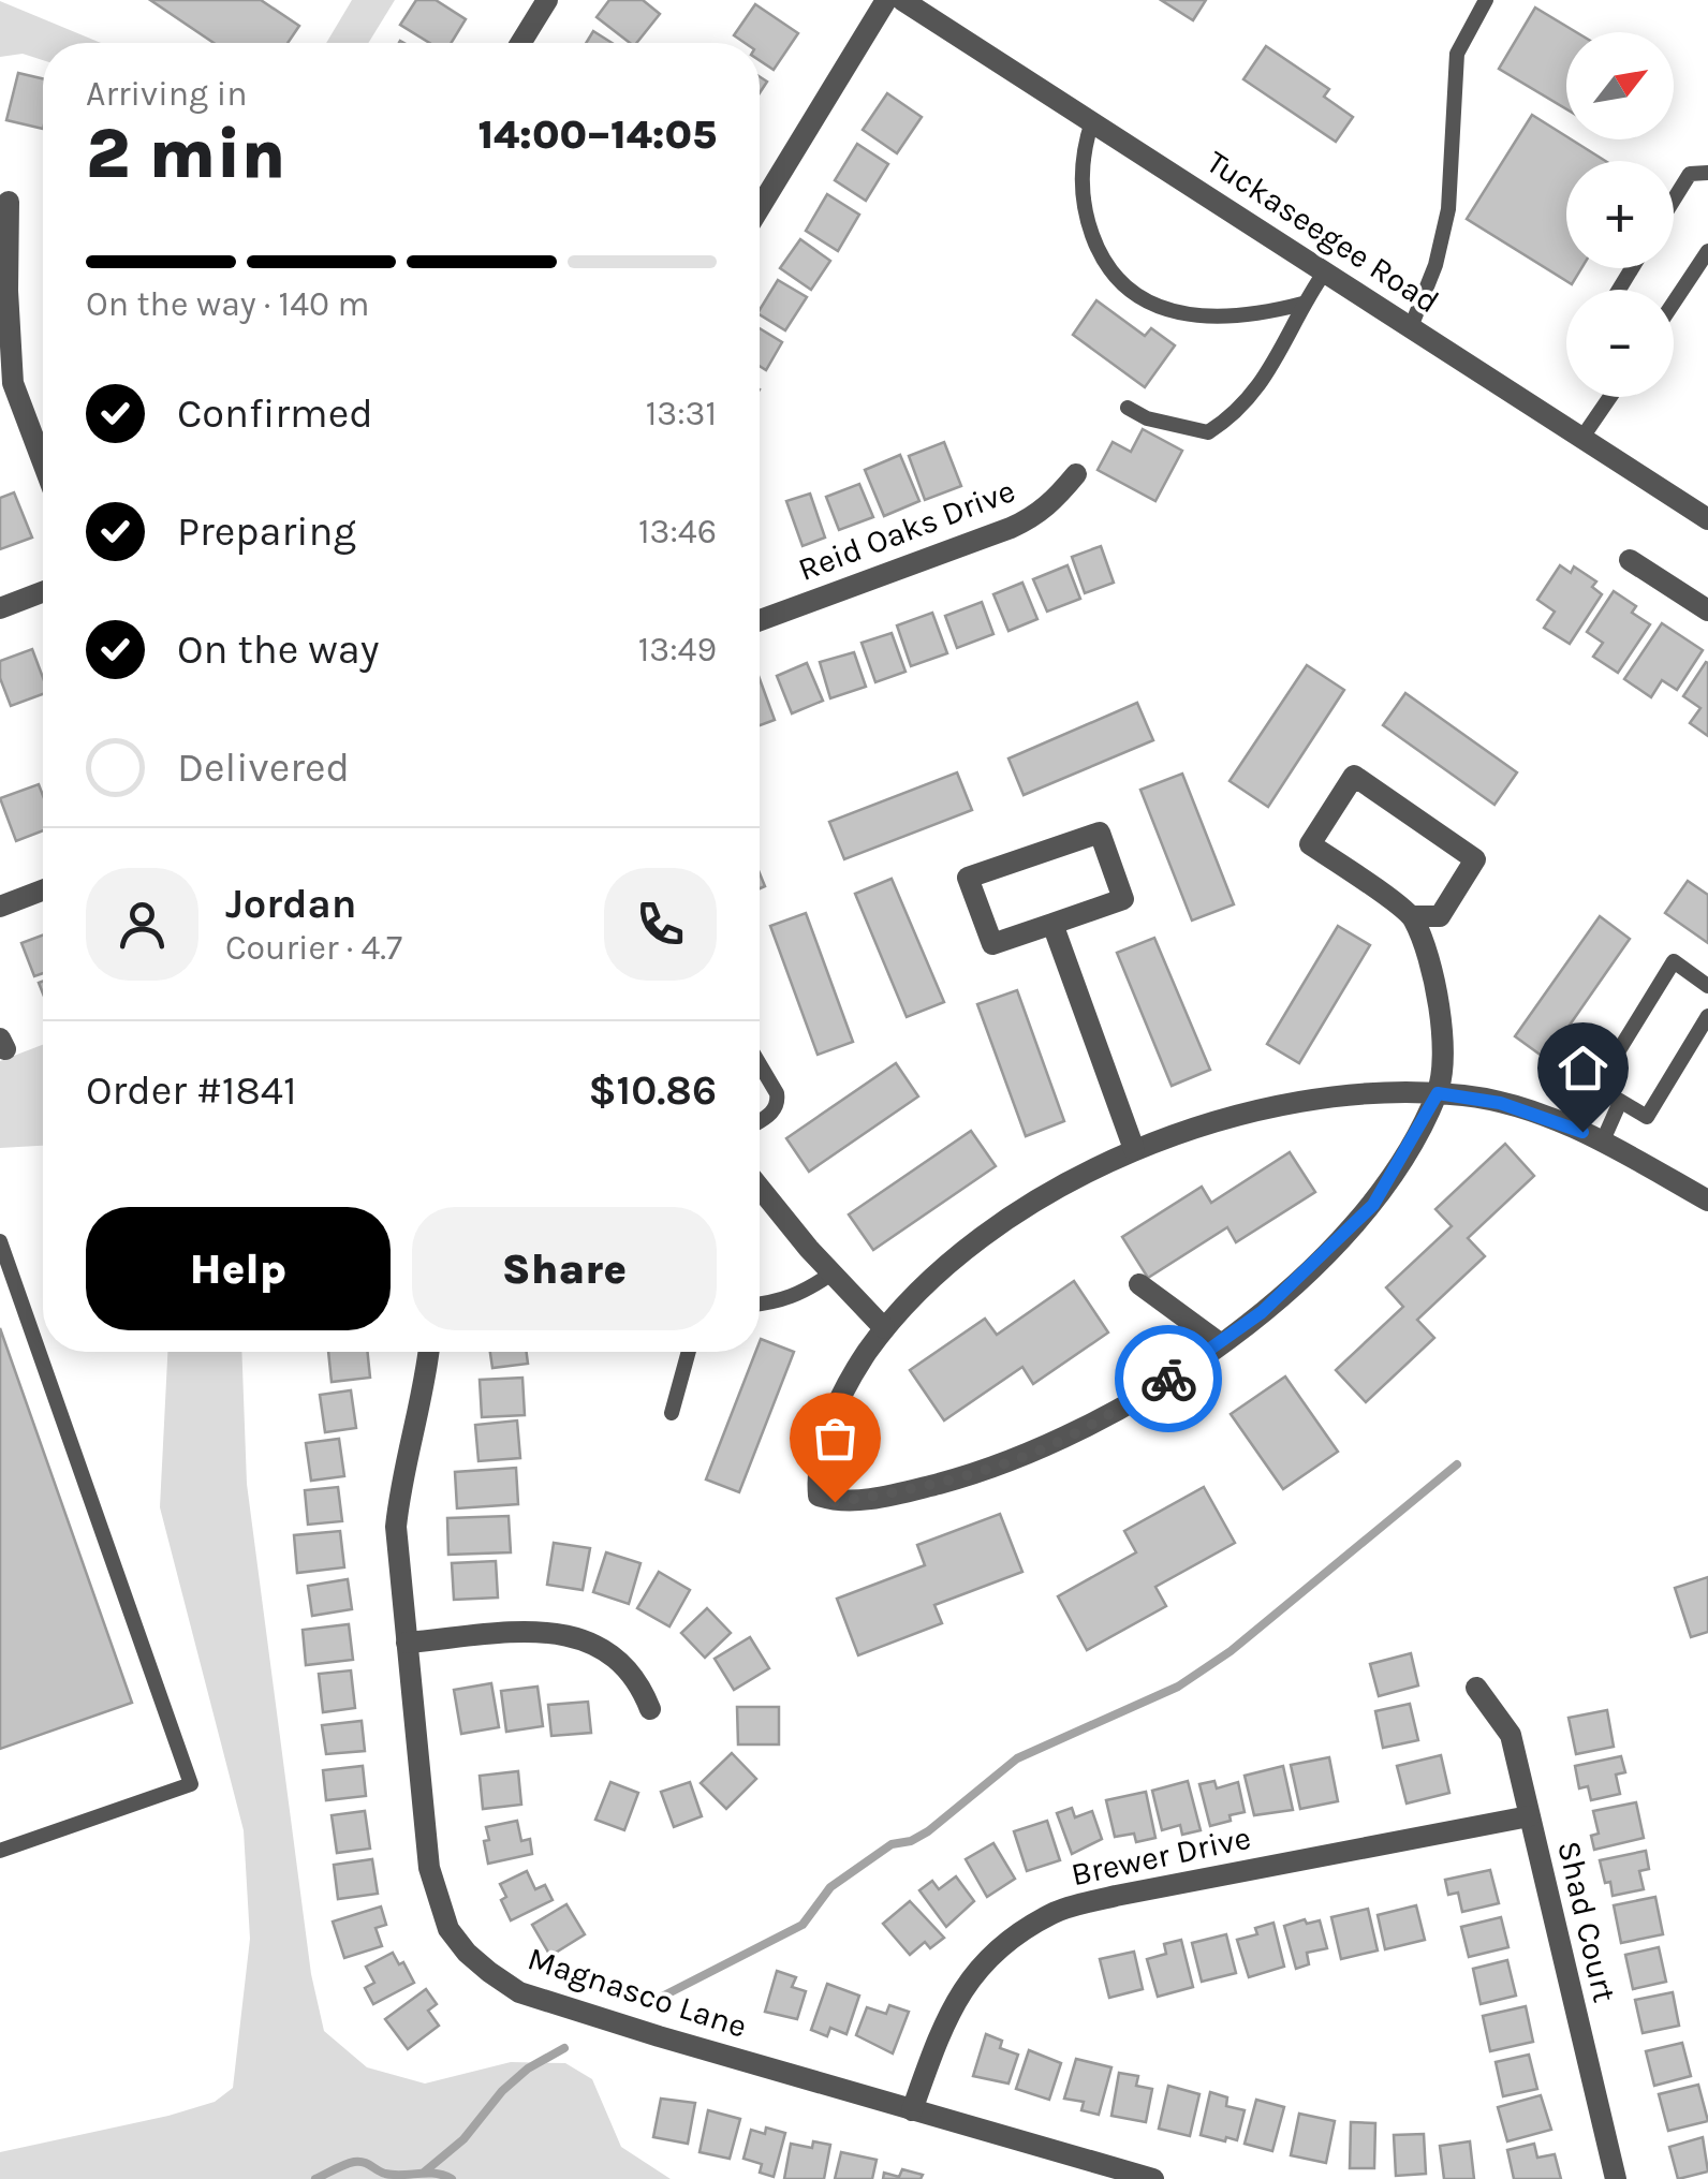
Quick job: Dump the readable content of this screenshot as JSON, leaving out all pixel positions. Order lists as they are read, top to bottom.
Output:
{
  "streets": {
    "street": [
      "Tuckaseegee Road",
      "Reid Oaks Drive",
      "Brewer Drive",
      "Shad Court",
      "Magnasco Lane"
    ]
  },
  "crossings": [
    ["Brewer Drive", "Shad Court"],
    ["Brewer Drive", "Magnasco Lane"]
  ],
  "north": "top right",
  "page": {
    "map_buttons": ["+", "−"],
    "heading": ["2 min", "Arriving in", "14:00–14:05"],
    "panel": [
      "Jordan",
      "Courier · 4.7",
      "Order #1841",
      "$10.86"
    ],
    "bar": "On the way · 140 m",
    "list": [
      ["Confirmed", "13:31"],
      ["Preparing", "13:46"],
      ["On the way", "13:49"],
      "Delivered"
    ],
    "buttons": ["Help", "Share"]
  }
}
